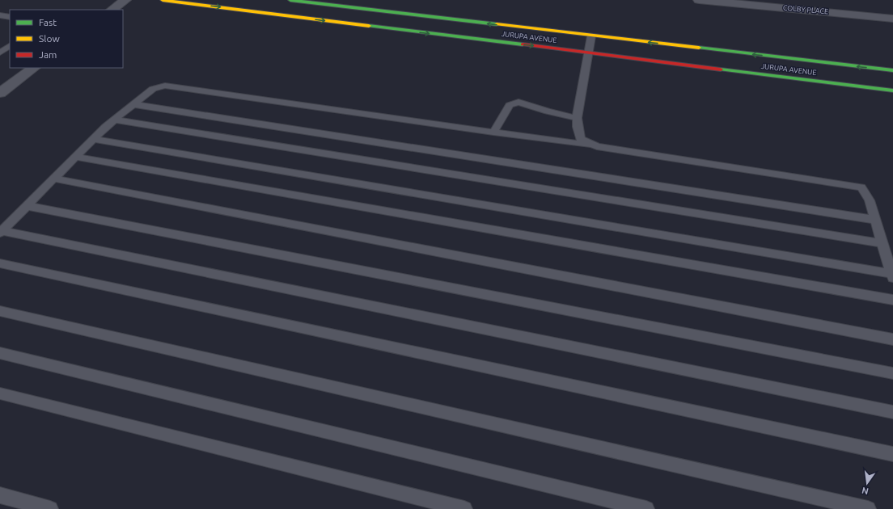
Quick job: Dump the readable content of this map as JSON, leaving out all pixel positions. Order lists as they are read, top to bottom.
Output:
{
  "streets": {
    "main road": ["JURUPA AVENUE"],
    "street": ["COLBY PLACE"]
  },
  "legend": ["Fast", "Slow", "Jam"],
  "north": "bottom"
}
